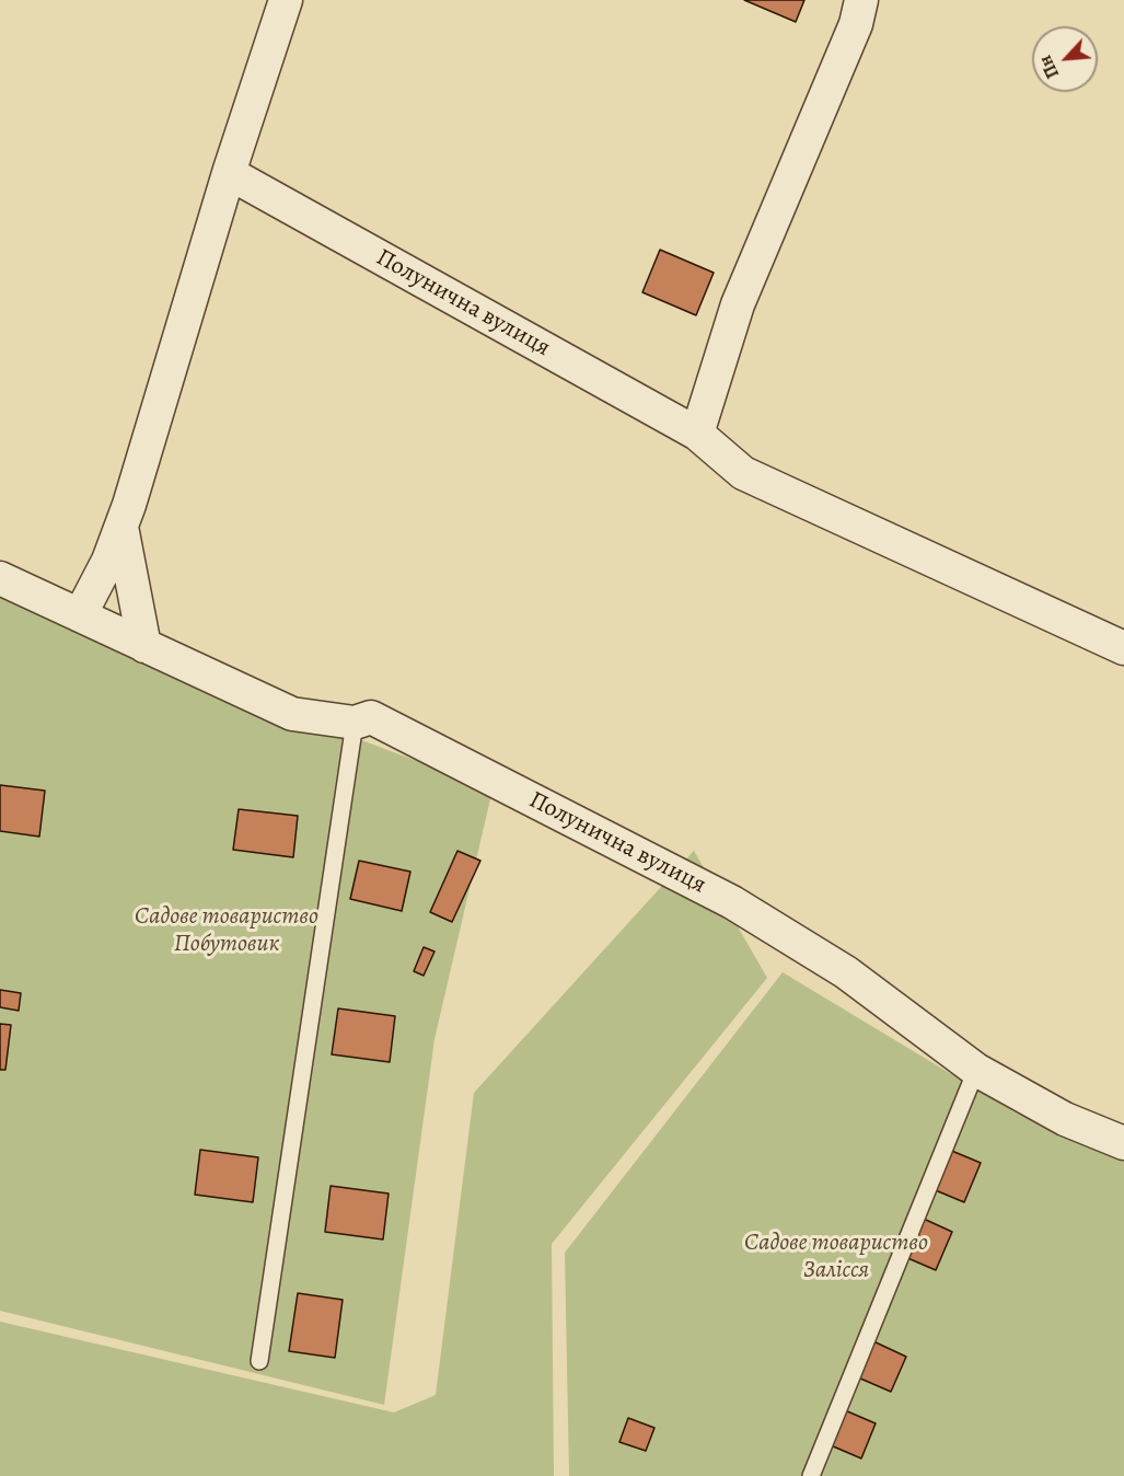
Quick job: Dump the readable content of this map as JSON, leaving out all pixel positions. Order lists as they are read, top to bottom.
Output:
{
  "streets": {
    "street": ["Полунична вулиця"]
  },
  "parks": ["Садове товариство Побутовик", "Садове товариство Залісся"],
  "north": "bottom left"
}
